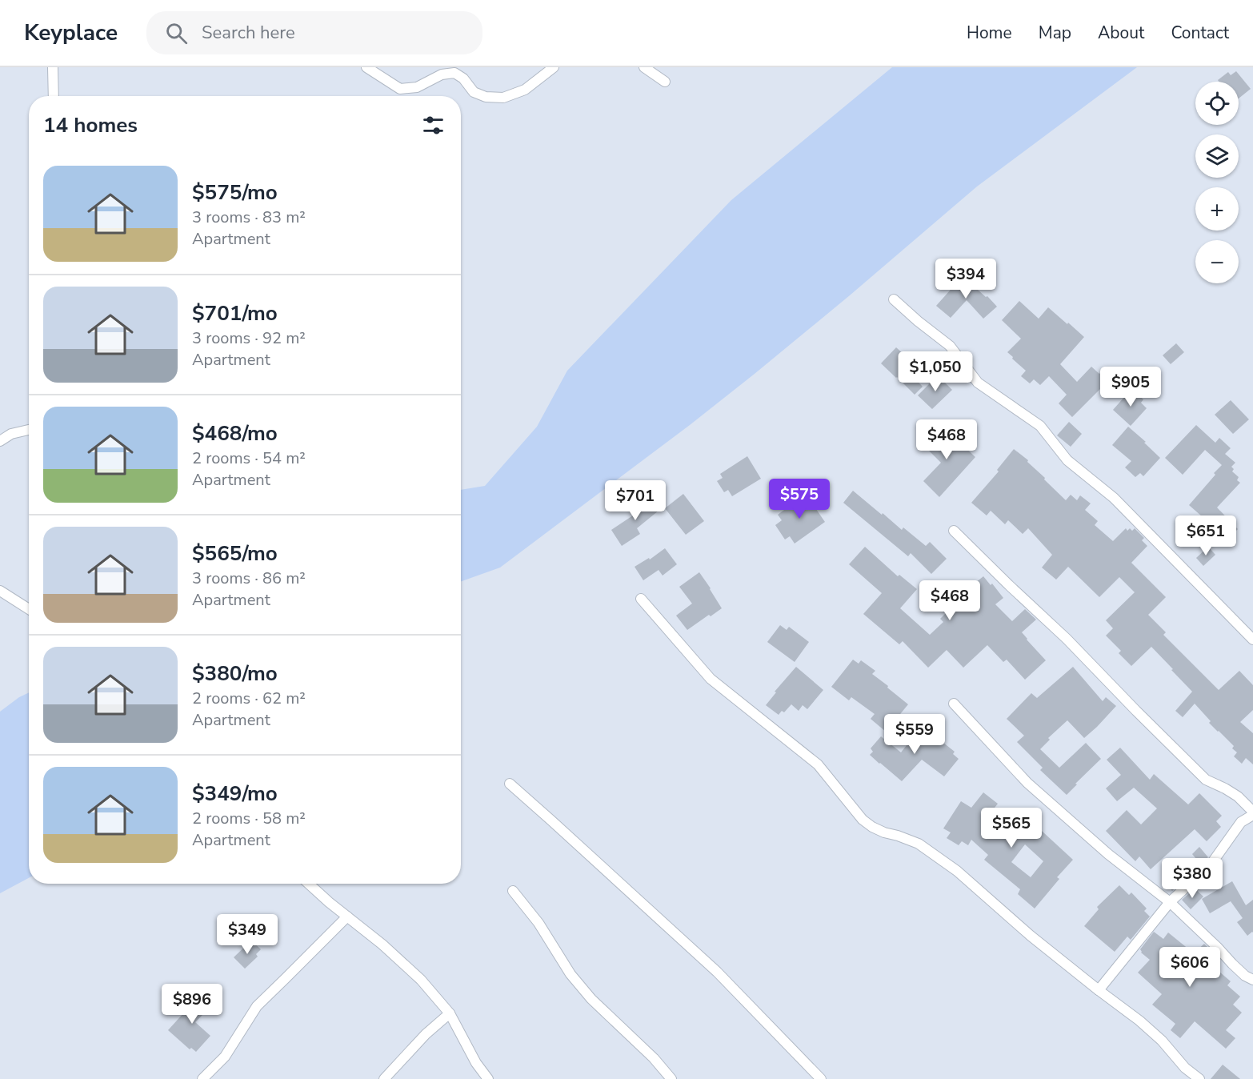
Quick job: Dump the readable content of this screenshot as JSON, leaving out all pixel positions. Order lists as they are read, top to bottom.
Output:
{
  "page": {
    "header": "Keyplace",
    "search": "Search here",
    "nav": [
      "Home",
      "Map",
      "About",
      "Contact"
    ],
    "map_buttons": ["+", "−"],
    "heading": "14 homes",
    "list": [
      {
        "name": "$575/mo",
        "note": "3 rooms · 83 m² · Apartment"
      },
      {
        "name": "$701/mo",
        "note": "3 rooms · 92 m² · Apartment"
      },
      {
        "name": "$468/mo",
        "note": "2 rooms · 54 m² · Apartment"
      },
      {
        "name": "$565/mo",
        "note": "3 rooms · 86 m² · Apartment"
      },
      {
        "name": "$380/mo",
        "note": "2 rooms · 62 m² · Apartment"
      },
      {
        "name": "$349/mo",
        "note": "2 rooms · 58 m² · Apartment"
      }
    ],
    "price": [
      "$394",
      "$1,050",
      "$905",
      "$468",
      "$575",
      "$701",
      "$651",
      "$468",
      "$559",
      "$565",
      "$380",
      "$349",
      "$606",
      "$896"
    ]
  }
}
